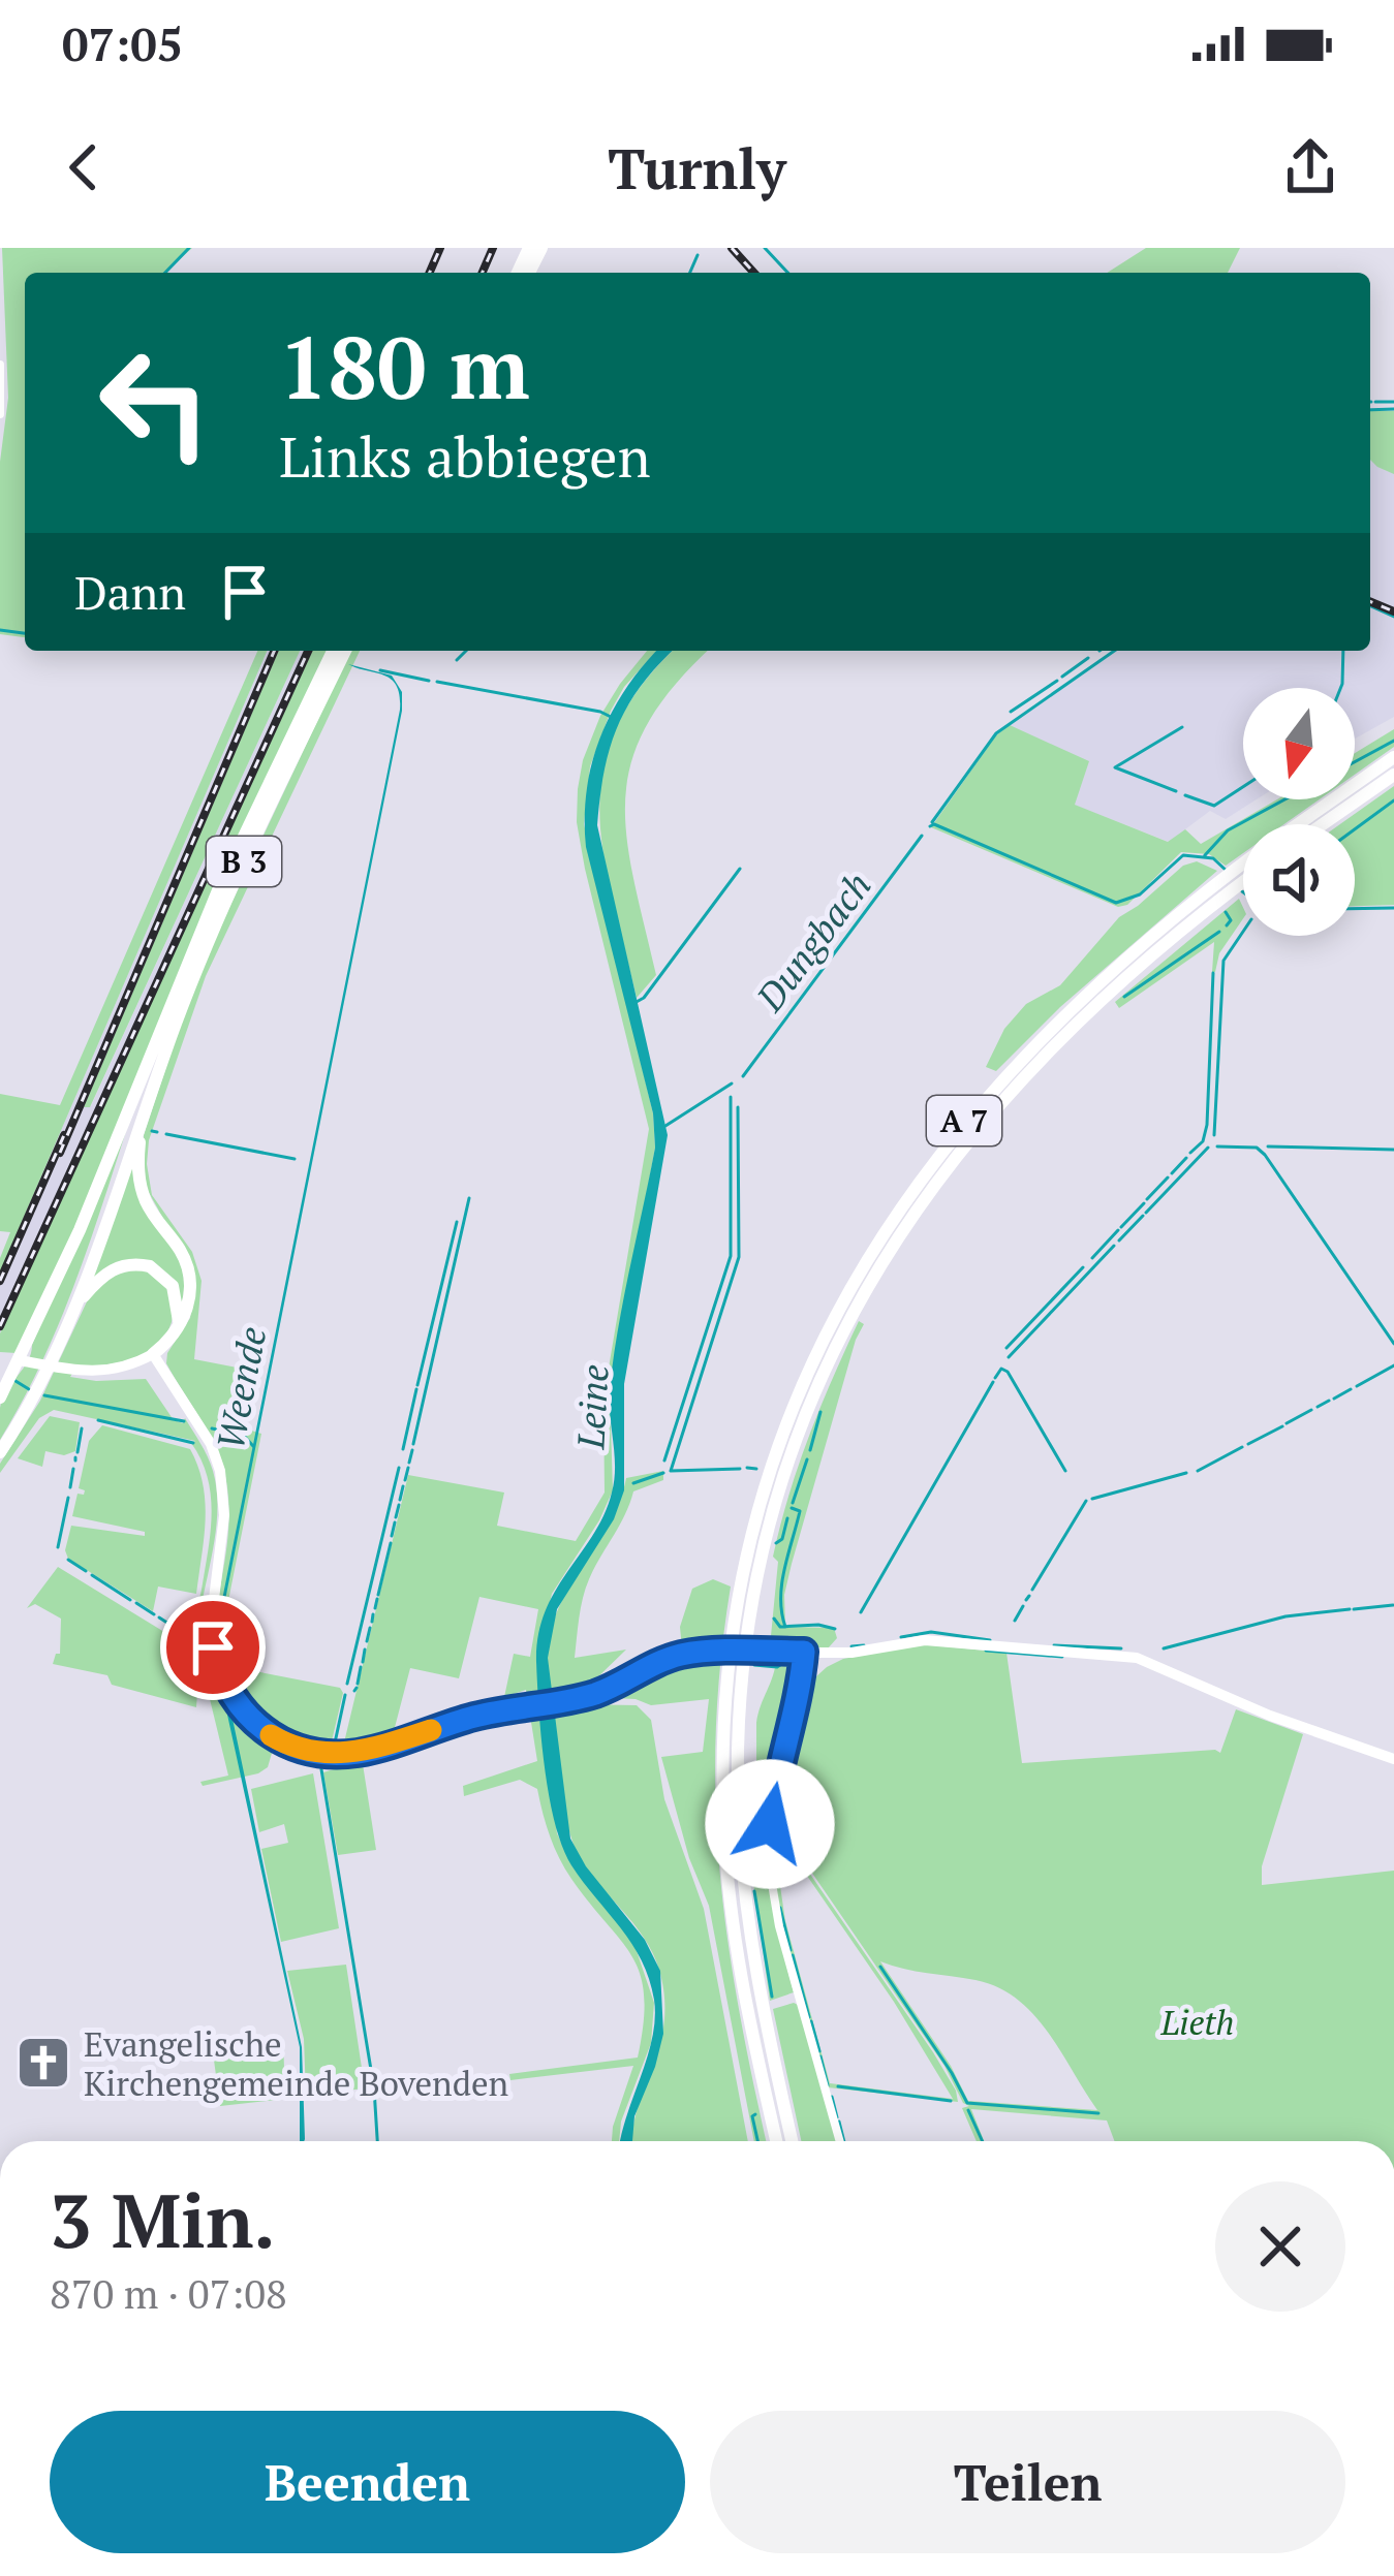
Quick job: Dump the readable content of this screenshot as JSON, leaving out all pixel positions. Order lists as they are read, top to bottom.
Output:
{
  "streets": {
    "highway": ["B 3", "A 7"]
  },
  "water": ["Dungbach", "Weende", "Leine"],
  "parks": ["Lieth"],
  "places": {
    "church": ["Evangelische Kirchengemeinde Bovenden"]
  },
  "north": "bottom",
  "page": {
    "status": "07:05",
    "header": "Turnly",
    "turn": ["180 m", "Links abbiegen"],
    "then": "Dann",
    "heading": ["3 Min.", "870 m · 07:08"],
    "buttons": ["Beenden", "Teilen"]
  }
}
